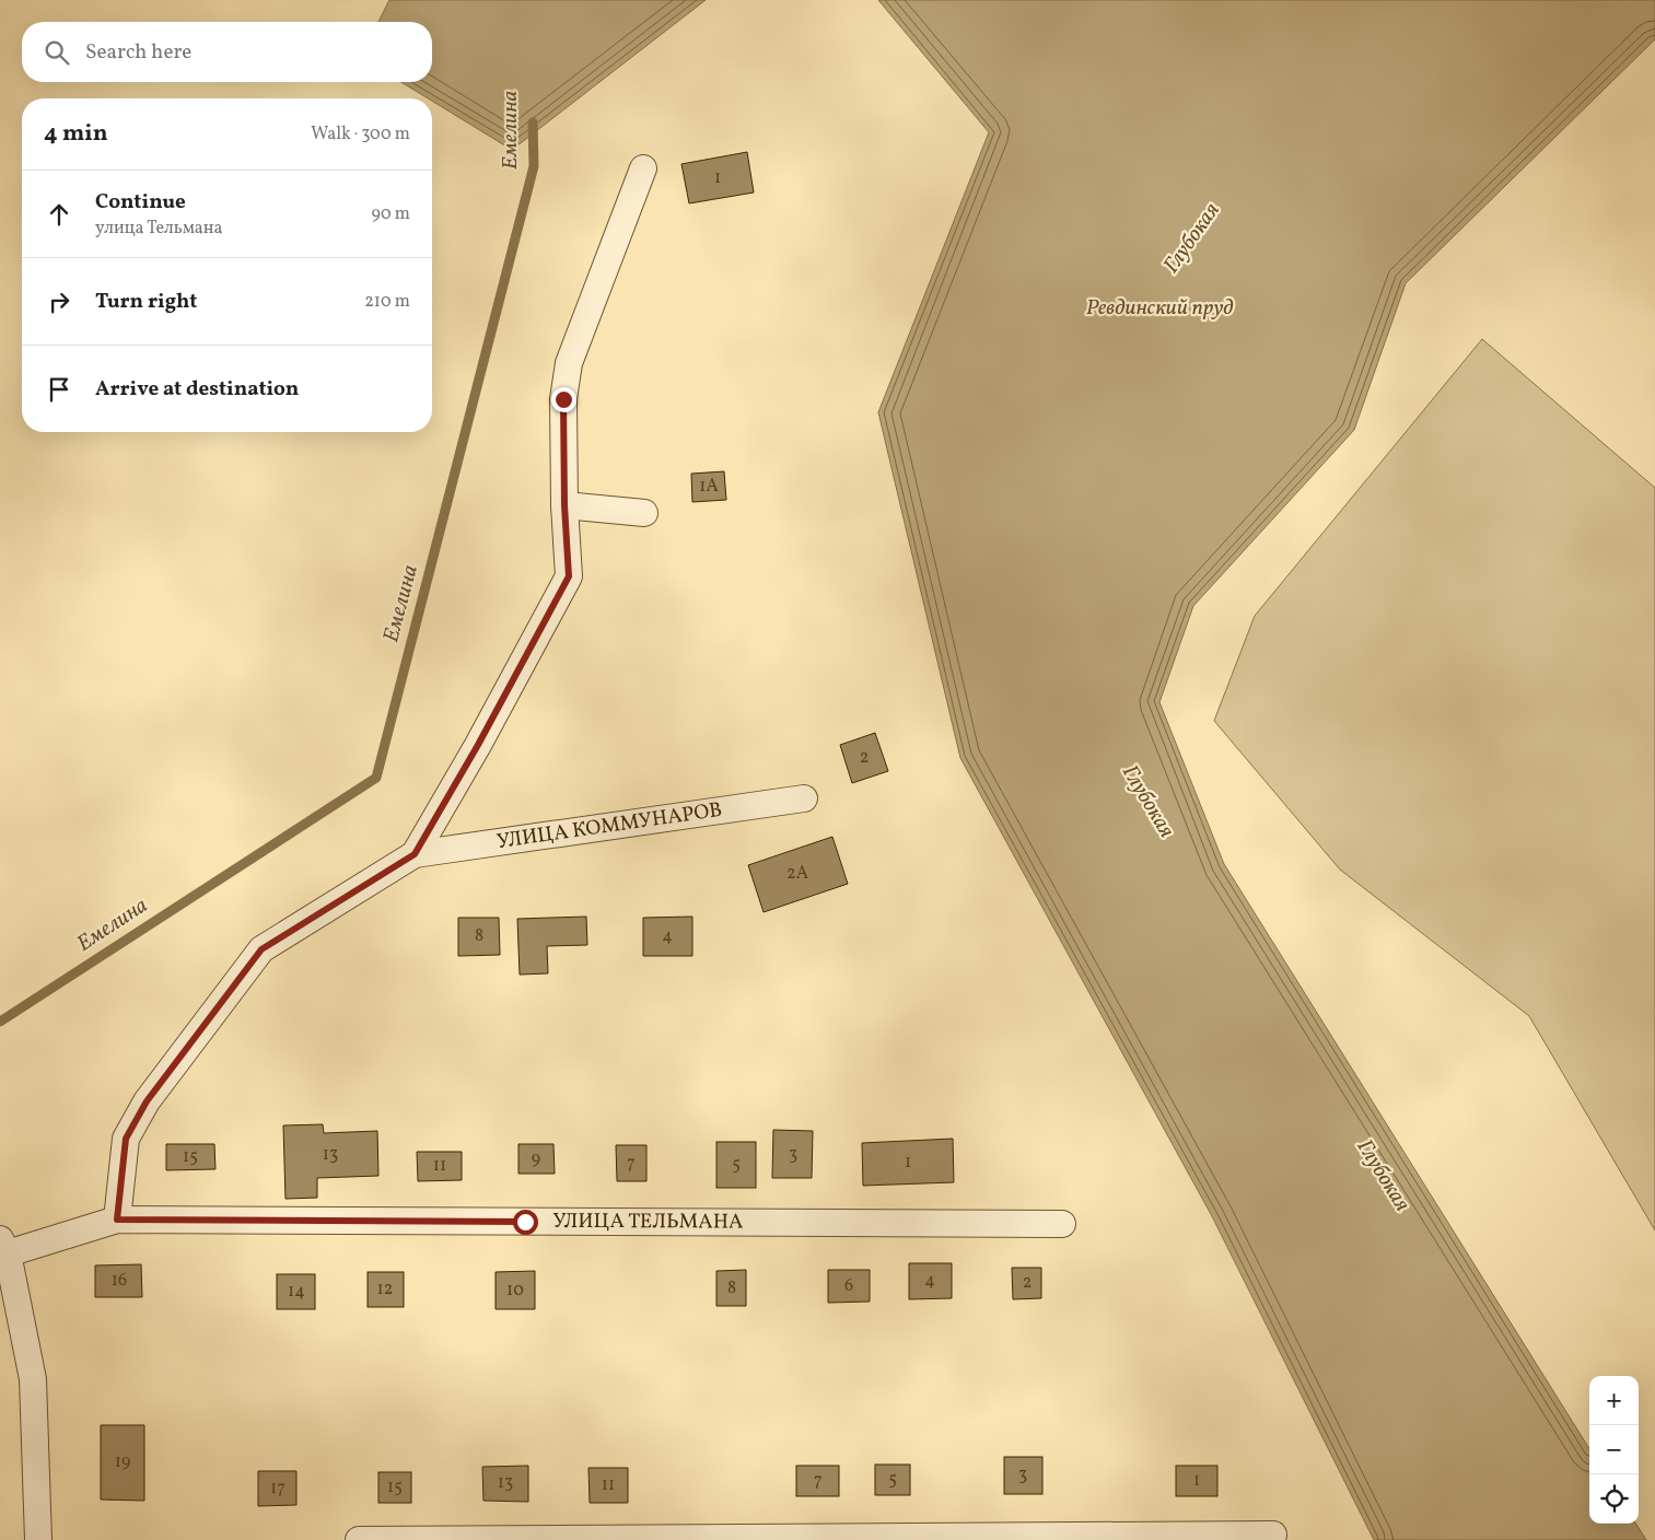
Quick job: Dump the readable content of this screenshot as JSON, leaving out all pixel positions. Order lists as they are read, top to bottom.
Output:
{
  "streets": {
    "street": ["УЛИЦА КОММУНАРОВ", "УЛИЦА ТЕЛЬМАНА"]
  },
  "water": ["Емелина", "Глубокая", "Ревдинский пруд"],
  "house_numbers": [
    "1",
    "1А",
    "2",
    "2А",
    "8",
    "4",
    "13",
    "3",
    "15",
    "9",
    "1",
    "7",
    "5",
    "11",
    "16",
    "4",
    "2",
    "6",
    "8",
    "12",
    "10",
    "14",
    "19",
    "3",
    "5",
    "7",
    "1",
    "13",
    "11",
    "15",
    "17"
  ],
  "page": {
    "search": "Search here",
    "heading": ["4 min", "Walk · 300 m"],
    "list": [
      ["Continue", "улица Тельмана", "90 m"],
      ["Turn right", "210 m"],
      "Arrive at destination"
    ],
    "map_buttons": ["+", "−"]
  }
}
